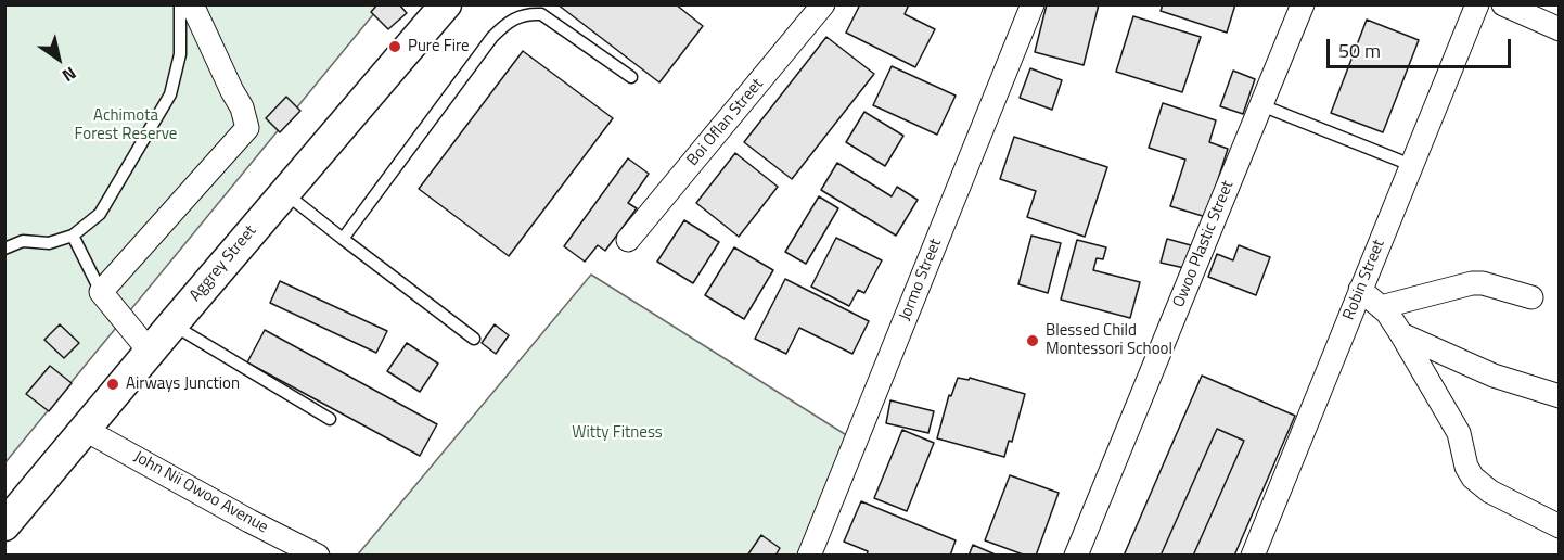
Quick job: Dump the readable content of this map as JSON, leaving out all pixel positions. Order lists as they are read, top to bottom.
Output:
{
  "streets": {
    "main road": ["Aggrey Street"],
    "street": [
      "Boi Oflan Street",
      "Owoo Plastic Street",
      "Jormo Street",
      "Robin Street",
      "John Nii Owoo Avenue"
    ]
  },
  "crossings": [
    ["Aggrey Street", "John Nii Owoo Avenue"]
  ],
  "parks": ["Achimota Forest Reserve", "Witty Fitness"],
  "places": ["Pure Fire", "Blessed Child Montessori School", "Airways Junction"],
  "scale_bar": "50 m",
  "north": "bottom right"
}
